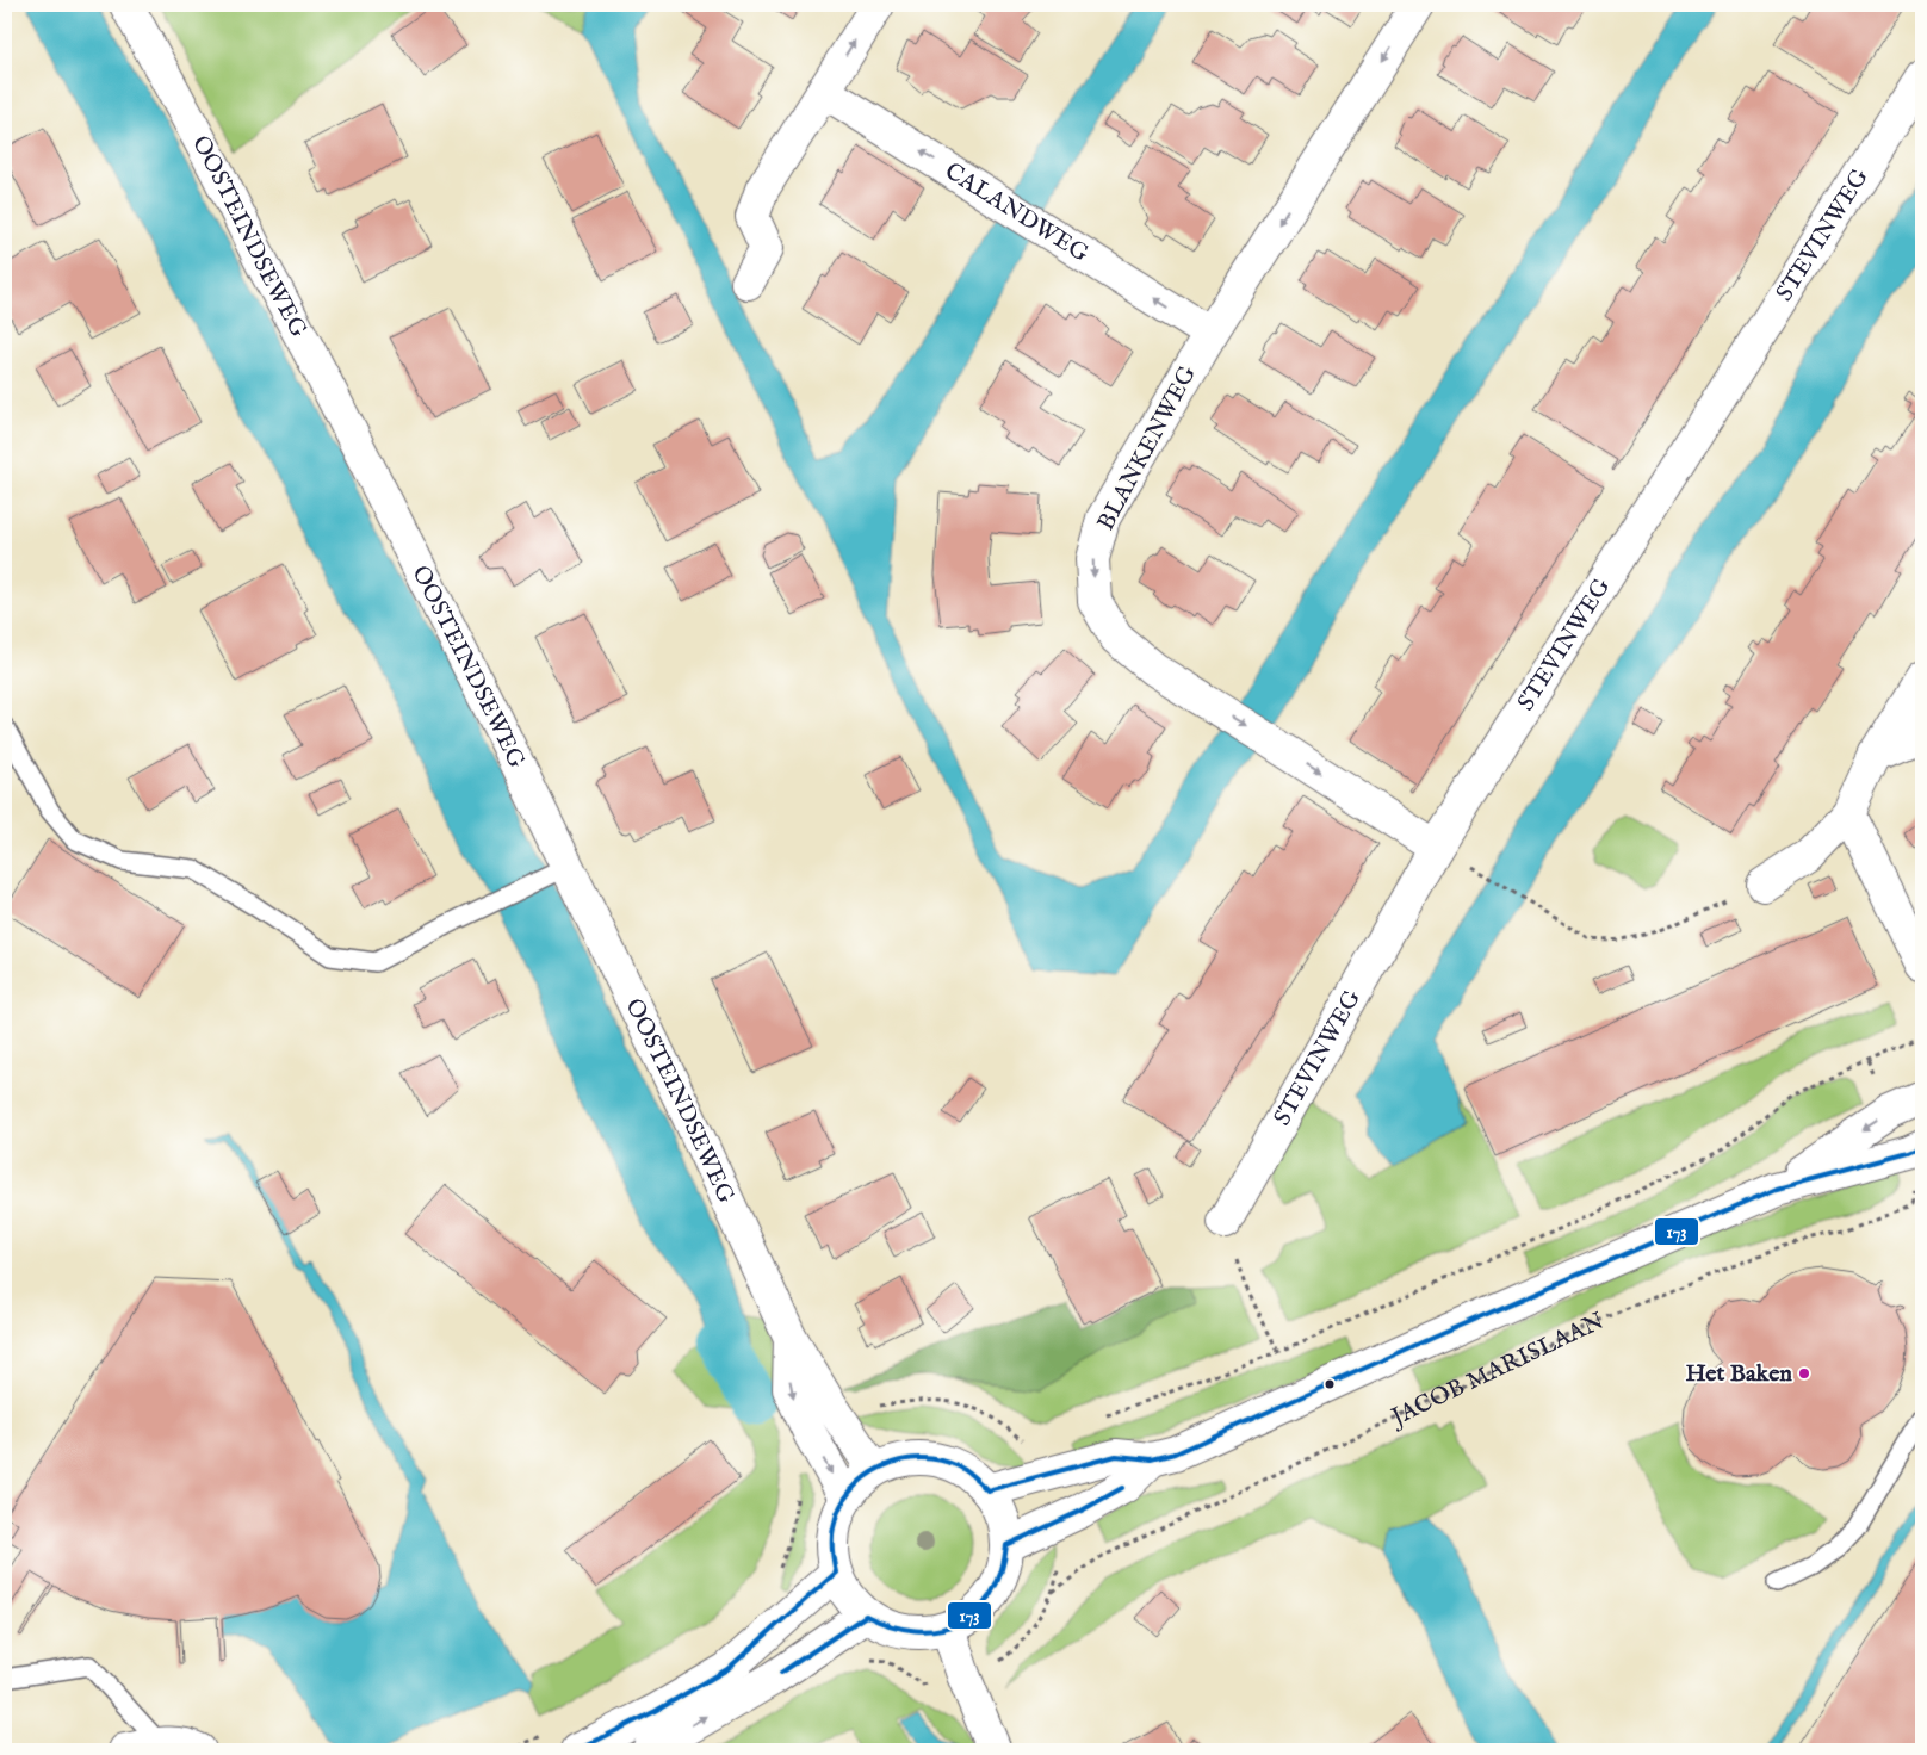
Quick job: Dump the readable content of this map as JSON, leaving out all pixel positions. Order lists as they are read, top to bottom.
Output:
{
  "streets": {
    "street": [
      "CALANDWEG",
      "STEVINWEG",
      "OOSTEINDSEWEG",
      "BLANKENWEG"
    ],
    "path": ["JACOB MARISLAAN"]
  },
  "crossings": [
    ["CALANDWEG", "BLANKENWEG"],
    ["STEVINWEG", "BLANKENWEG"]
  ],
  "one_way": ["CALANDWEG"],
  "places": ["Het Baken"],
  "lines": ["transit line 173"]
}
